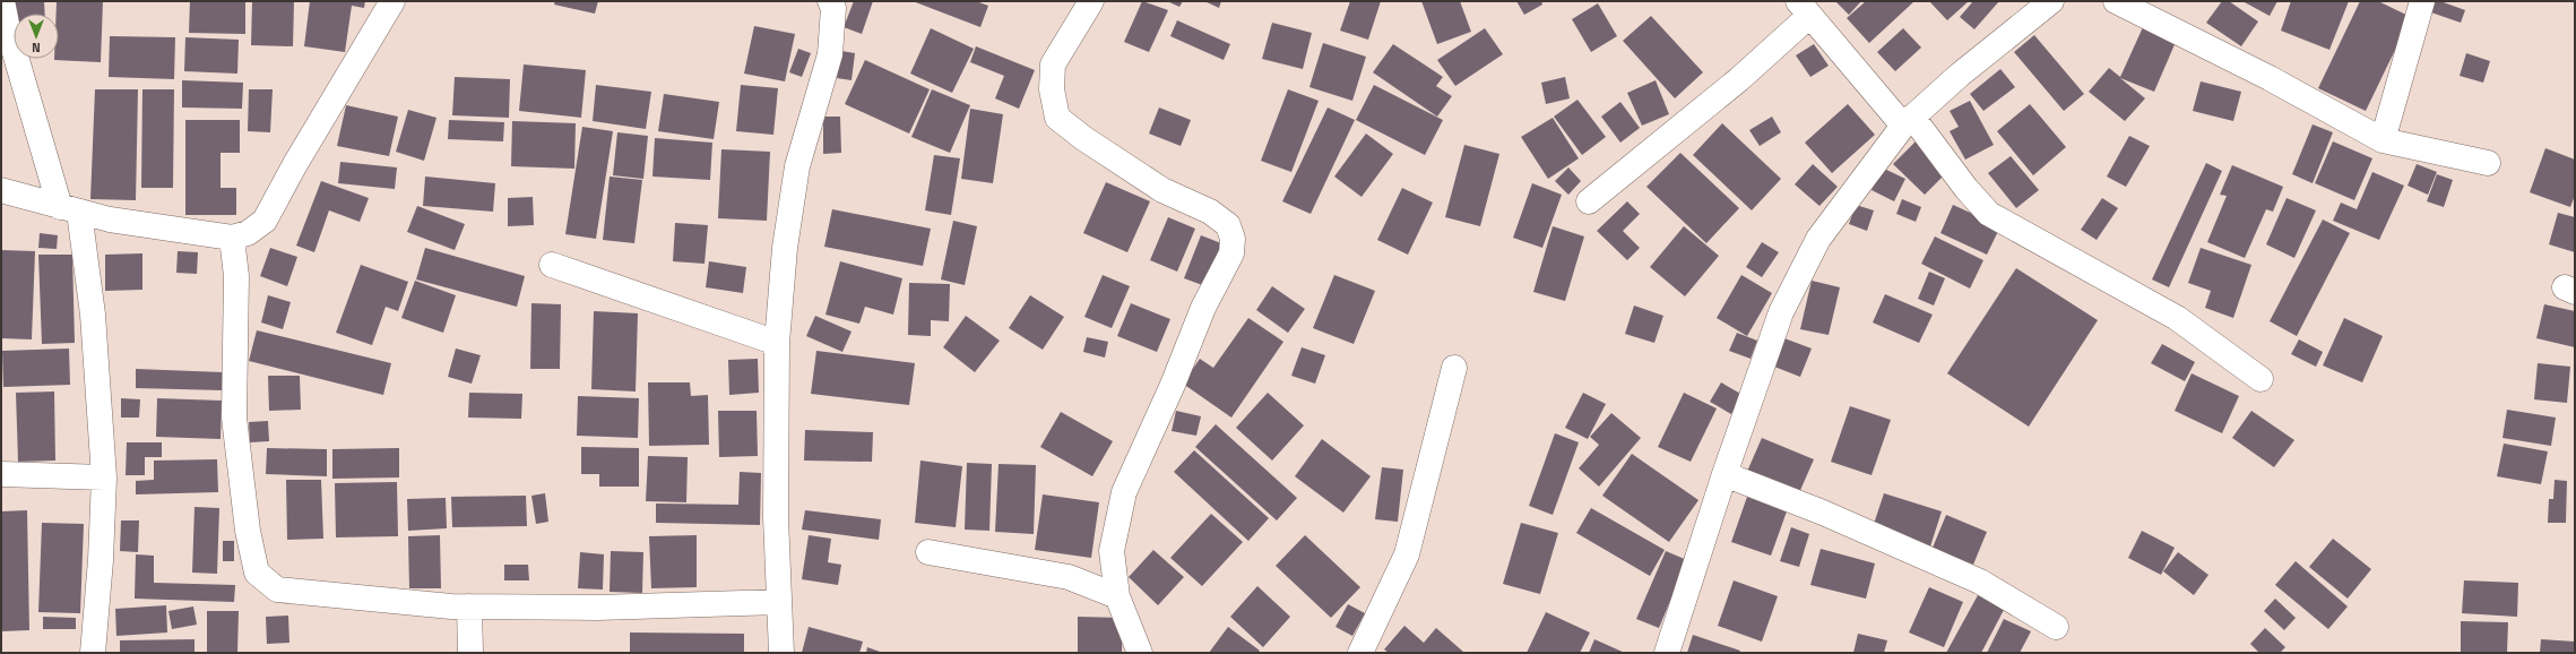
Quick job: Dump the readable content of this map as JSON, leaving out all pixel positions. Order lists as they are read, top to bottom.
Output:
{
  "north": "bottom"
}
